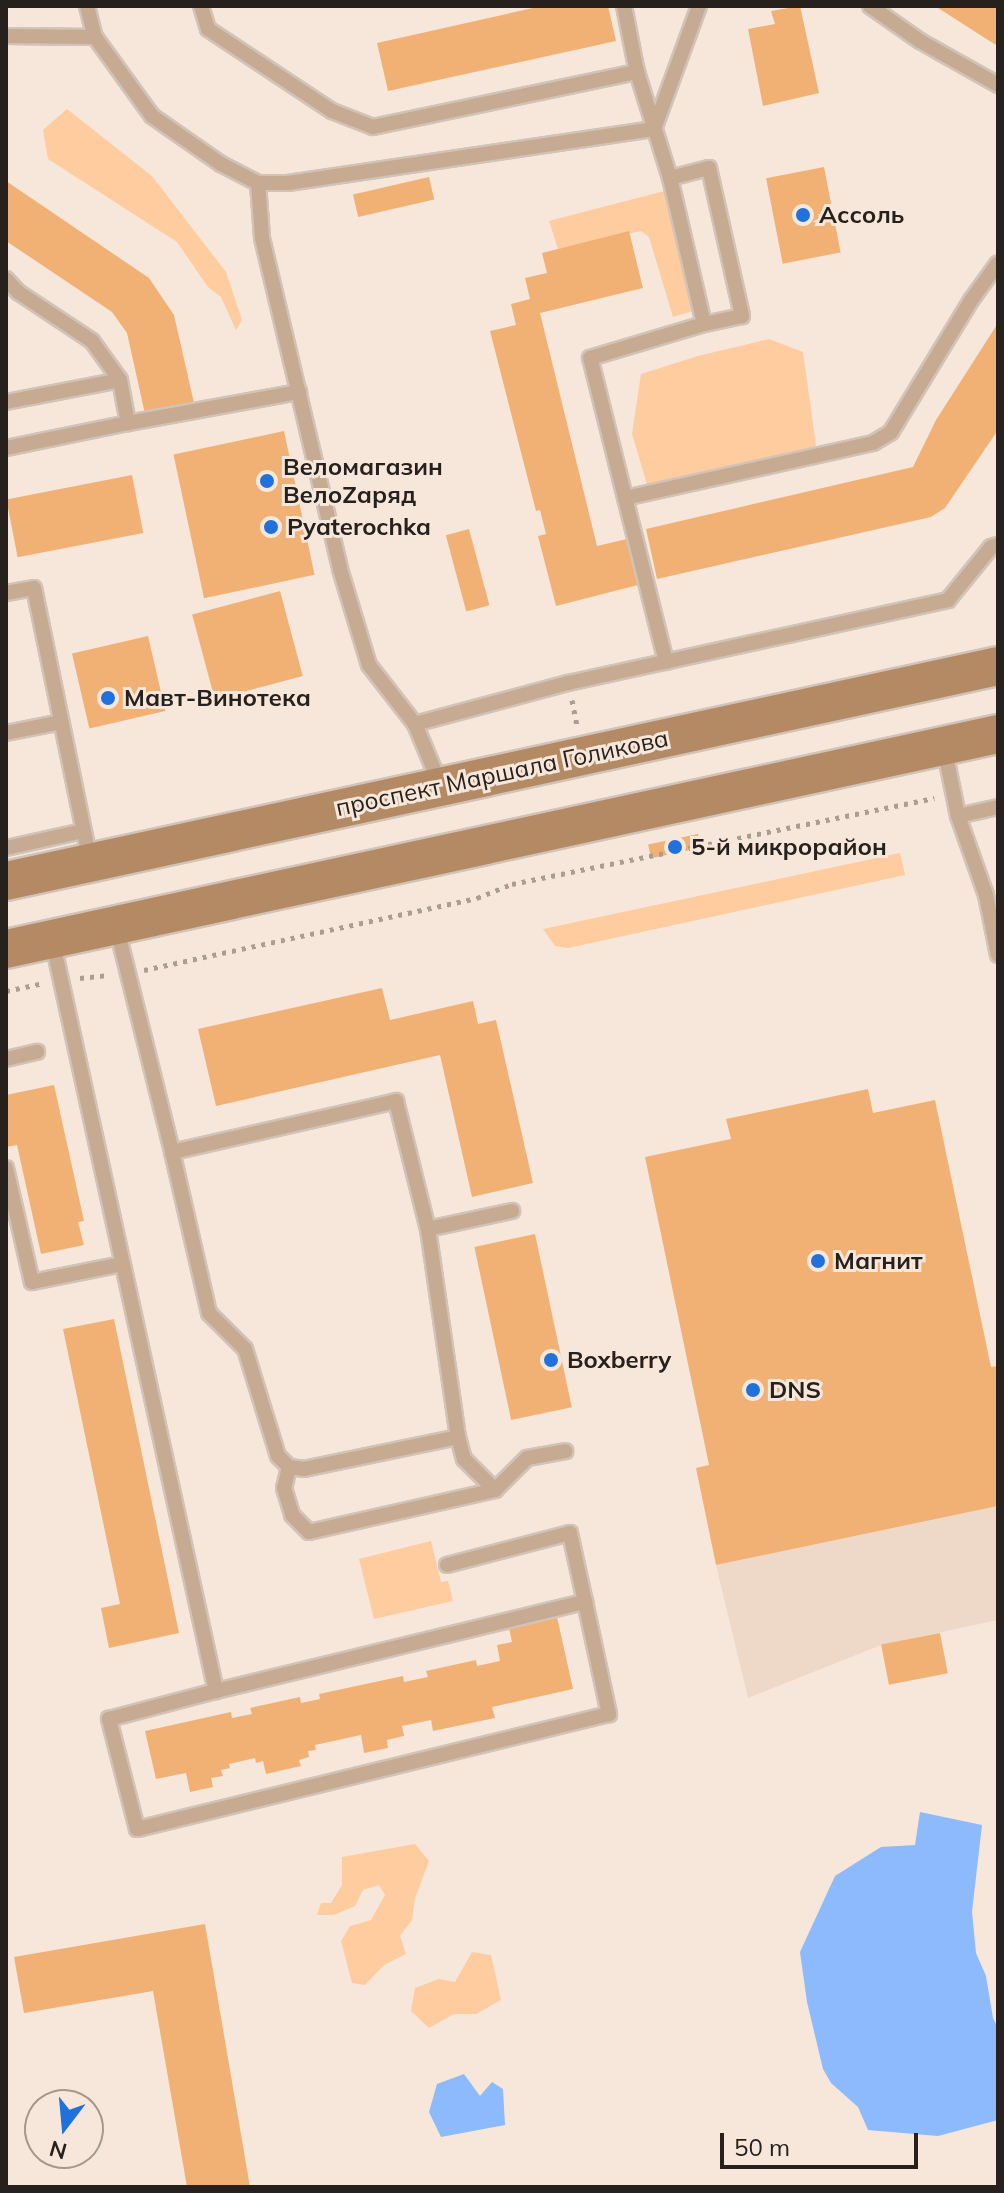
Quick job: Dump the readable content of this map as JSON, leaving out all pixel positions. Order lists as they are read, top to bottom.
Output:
{
  "streets": {
    "main road": ["проспект Маршала Голикова"]
  },
  "places": [
    "Ассоль",
    "Веломагазин ВелоZаряд",
    "Pyaterochka",
    "Мавт-Винотека",
    "5-й микрорайон",
    "Магнит",
    "Boxberry",
    "DNS"
  ],
  "scale_bar": "50 m",
  "north": "bottom"
}
